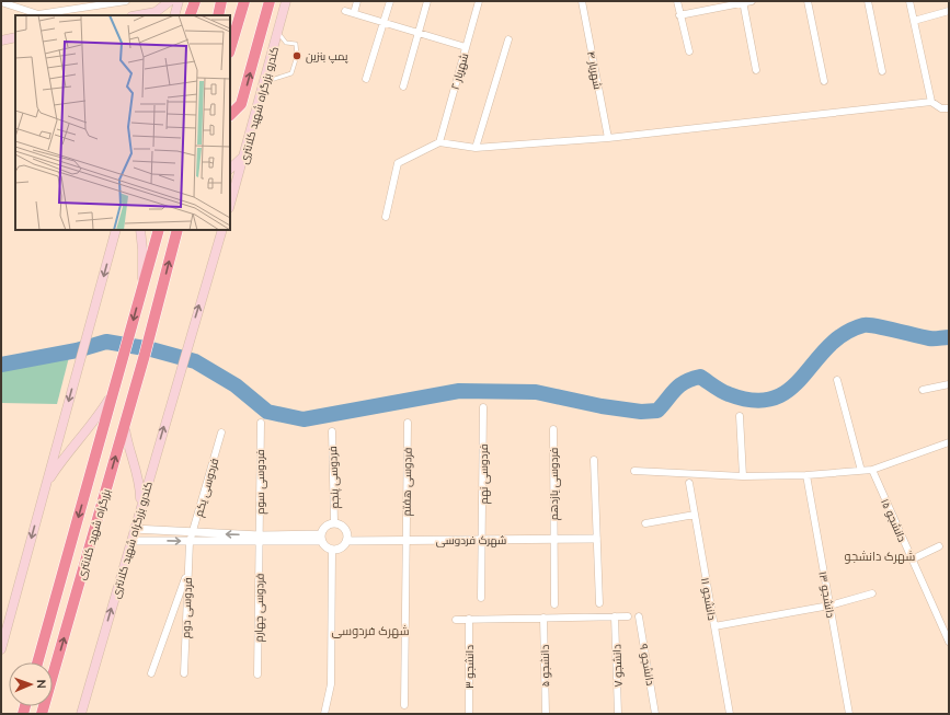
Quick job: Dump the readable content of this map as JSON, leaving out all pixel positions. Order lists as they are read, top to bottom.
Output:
{
  "streets": {
    "highway": ["بزرگراه شهید کلانتری"],
    "main road": ["کندرو بزرگراه شهید کلانتری"],
    "street": [
      "شهریار ۴",
      "۲ شهریار",
      "فردوسی نهم",
      "فردوسی پنجم",
      "فردوسی سوم",
      "فردوسی هفتم",
      "فردوسی یازدهم",
      "فردوسی یکم",
      "دانشجو ۱۵",
      "شهرک فردوسی",
      "دانشجو ۱۳",
      "دانشجو ۱۱",
      "فردوسی دوم",
      "فردوسی چهارم",
      "دانشجو ۹",
      "دانشجو ۵",
      "دانشجو ۷",
      "دانشجو ۳"
    ]
  },
  "crossings": [
    ["فردوسی نهم", "شهرک فردوسی"],
    ["فردوسی پنجم", "شهرک فردوسی"],
    ["فردوسی سوم", "فردوسی چهارم"],
    ["فردوسی هفتم", "شهرک فردوسی"],
    ["فردوسی یازدهم", "شهرک فردوسی"],
    ["فردوسی یکم", "فردوسی دوم"]
  ],
  "one_way": ["کندرو بزرگراه شهید کلانتری"],
  "districts": ["شهرک دانشجو", "شهرک فردوسی"],
  "places": ["پمپ بنزین"],
  "north": "right"
}
